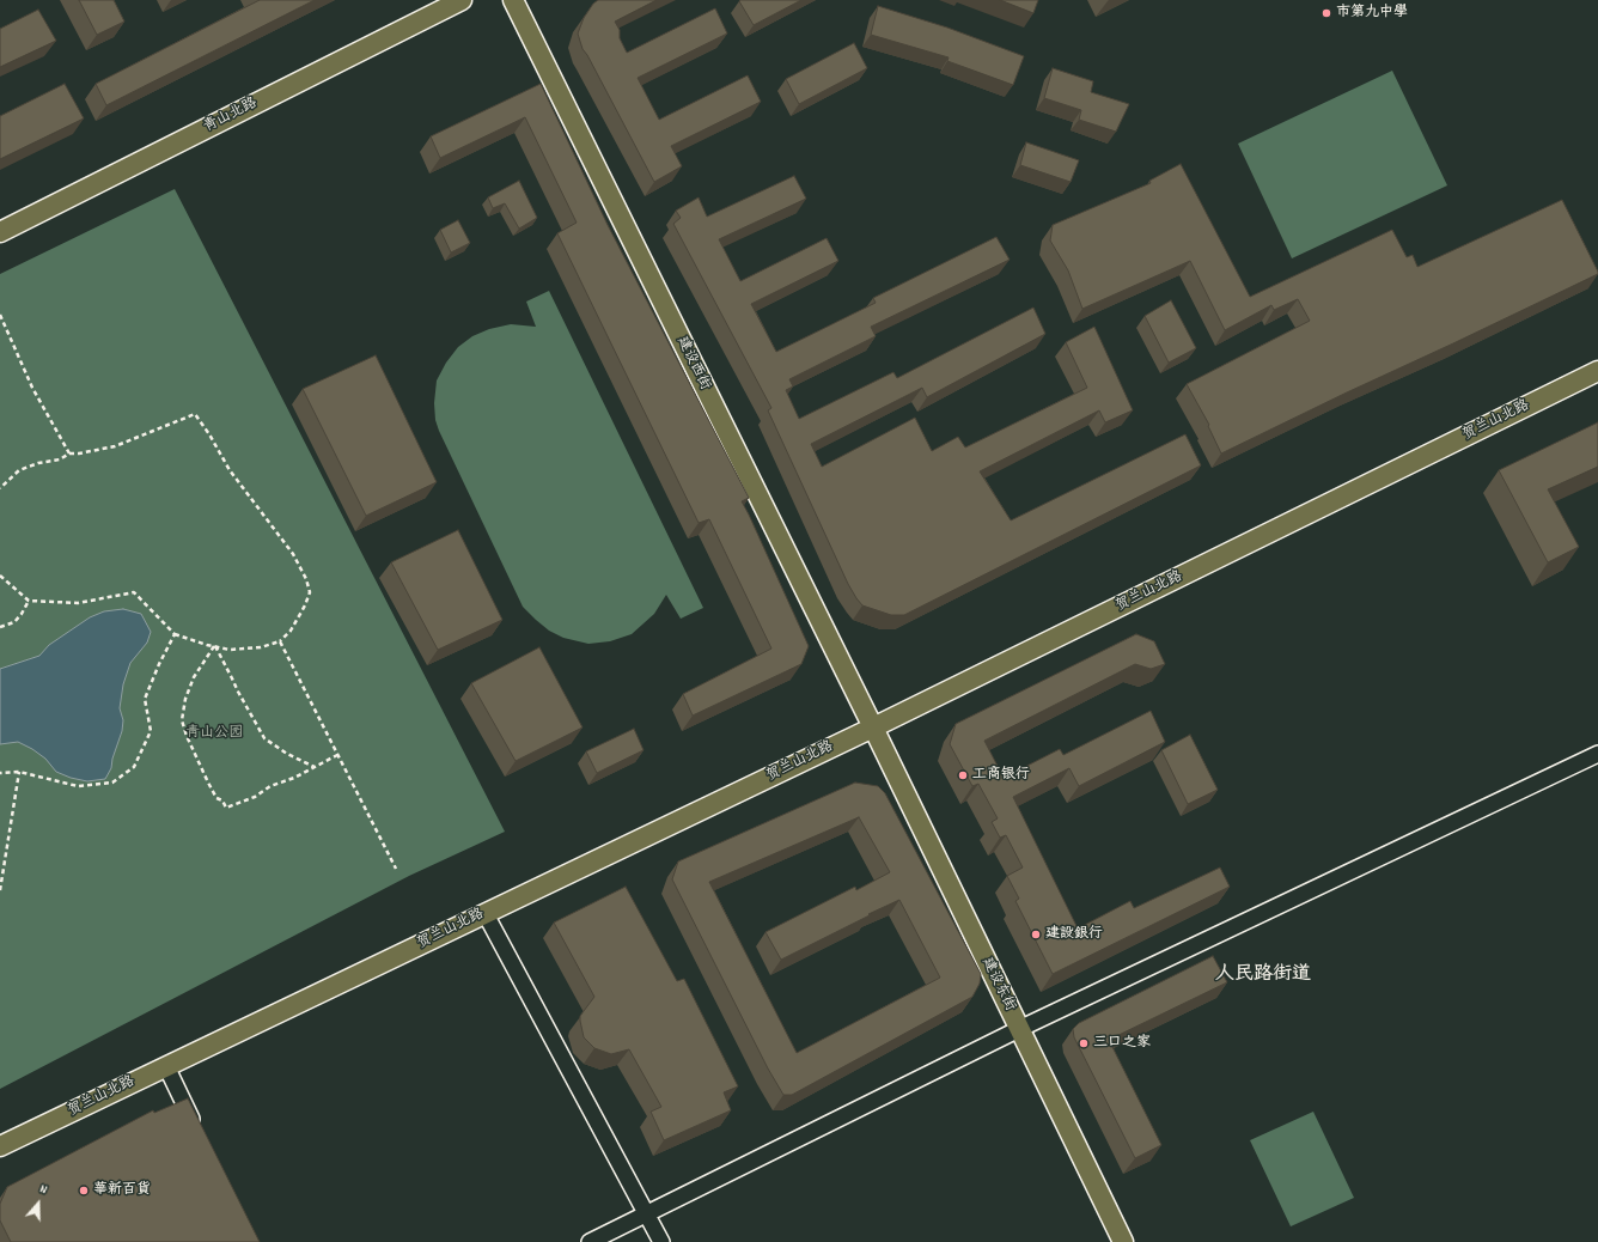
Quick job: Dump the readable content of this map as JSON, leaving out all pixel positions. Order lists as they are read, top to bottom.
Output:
{
  "streets": {
    "main road": [
      "青山北路",
      "建设西街",
      "贺兰山北路",
      "建设东街"
    ]
  },
  "crossings": [
    ["建设西街", "贺兰山北路"],
    ["建设西街", "建设东街"],
    ["贺兰山北路", "建设东街"]
  ],
  "districts": ["人民路街道"],
  "parks": ["青山公园"],
  "places": [
    "市第九中學",
    "工商银行",
    "建設銀行",
    "三口之家",
    "華新百貨"
  ],
  "north": "top"
}
